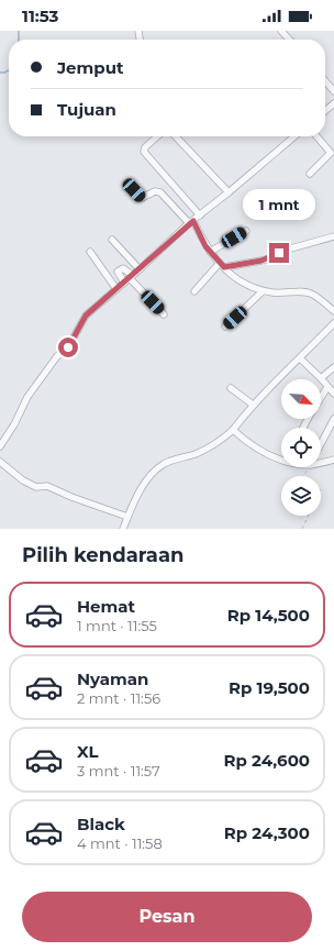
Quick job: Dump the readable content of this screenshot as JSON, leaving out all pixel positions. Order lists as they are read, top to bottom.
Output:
{
  "north": "bottom right",
  "page": {
    "status": "11:53",
    "banner": ["Jemput", "Tujuan"],
    "bubble": "1 mnt",
    "heading": "Pilih kendaraan",
    "list": [
      {
        "name": "Hemat",
        "note": "1 mnt · 11:55",
        "value": "Rp 14,500"
      },
      {
        "name": "Nyaman",
        "note": "2 mnt · 11:56",
        "value": "Rp 19,500"
      },
      {
        "name": "XL",
        "note": "3 mnt · 11:57",
        "value": "Rp 24,600"
      },
      {
        "name": "Black",
        "note": "4 mnt · 11:58",
        "value": "Rp 24,300"
      }
    ],
    "buttons": "Pesan"
  }
}
